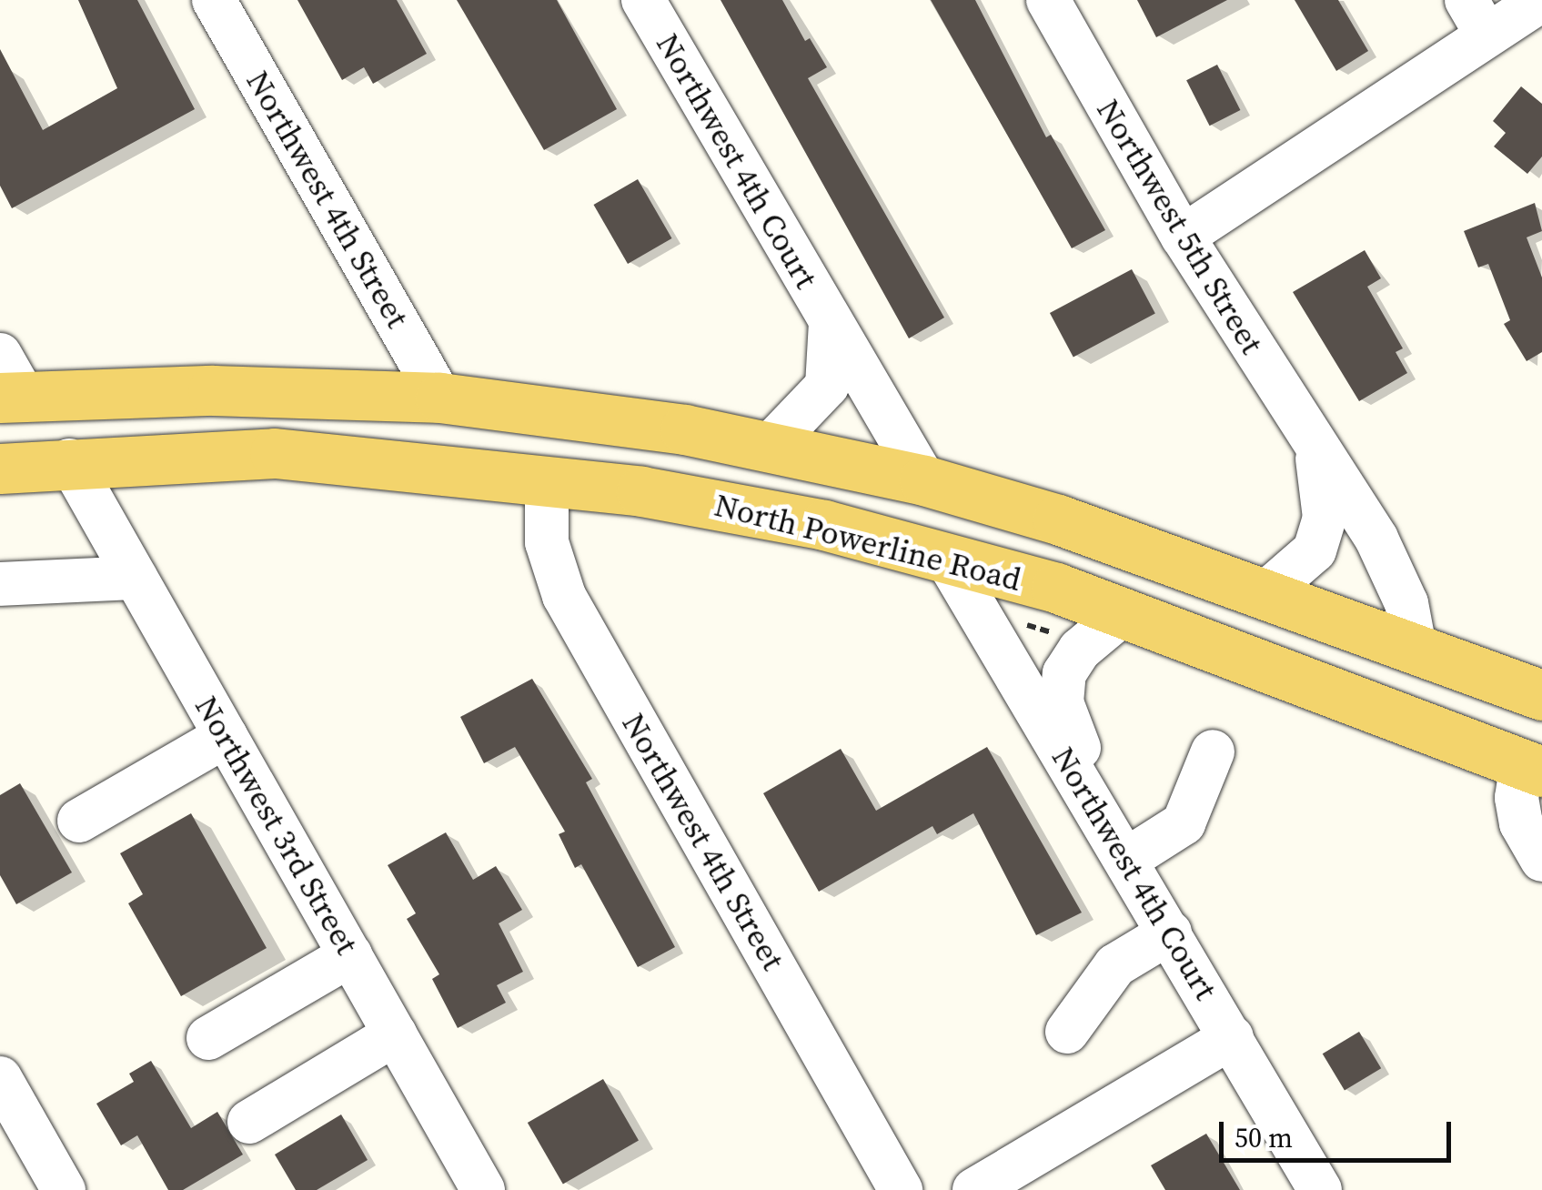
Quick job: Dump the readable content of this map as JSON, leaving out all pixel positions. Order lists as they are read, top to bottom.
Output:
{
  "streets": {
    "main road": ["North Powerline Road"],
    "street": [
      "Northwest 4th Court",
      "Northwest 4th Street",
      "Northwest 5th Street",
      "Northwest 3rd Street"
    ]
  },
  "crossings": [
    ["Northwest 4th Court", "North Powerline Road"],
    ["Northwest 4th Street", "North Powerline Road"],
    ["North Powerline Road", "Northwest 3rd Street"]
  ],
  "scale_bar": "50 m"
}
